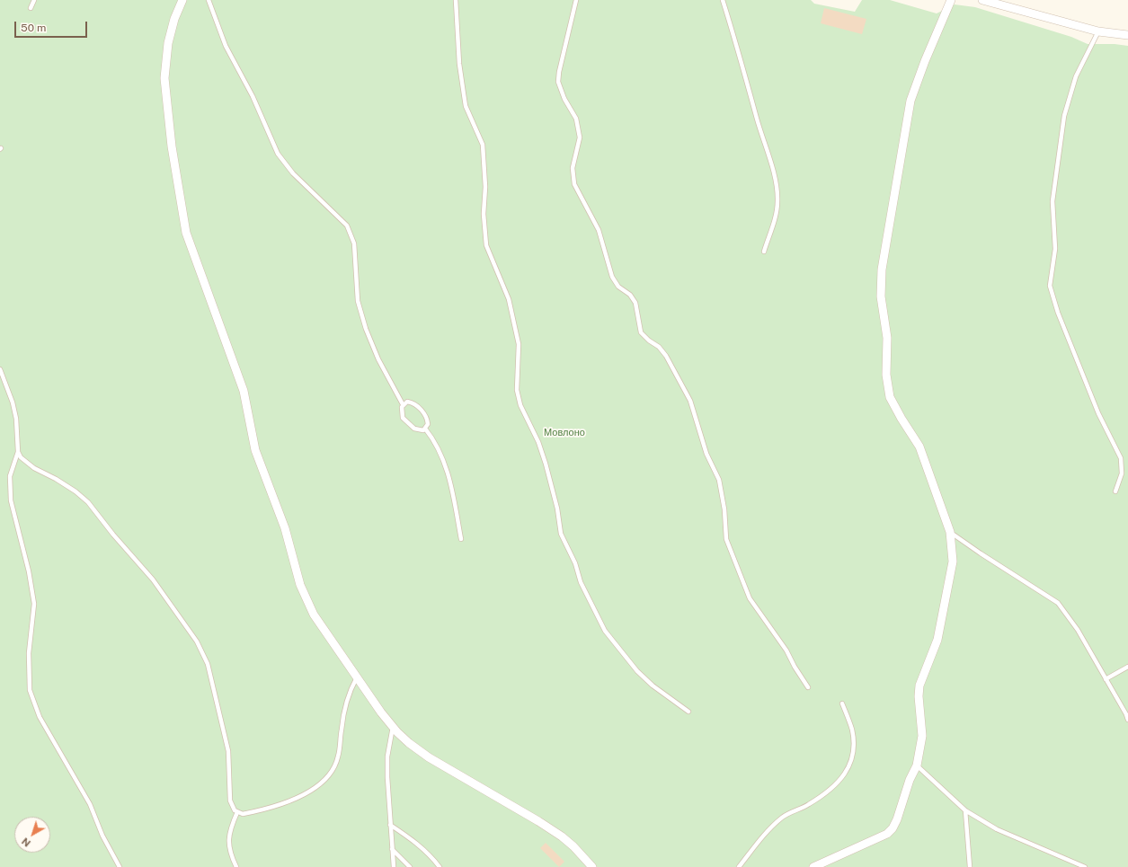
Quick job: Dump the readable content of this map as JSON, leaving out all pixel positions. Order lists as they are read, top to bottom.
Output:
{
  "parks": ["Мовлоно"],
  "scale_bar": "50 m",
  "north": "bottom left"
}
